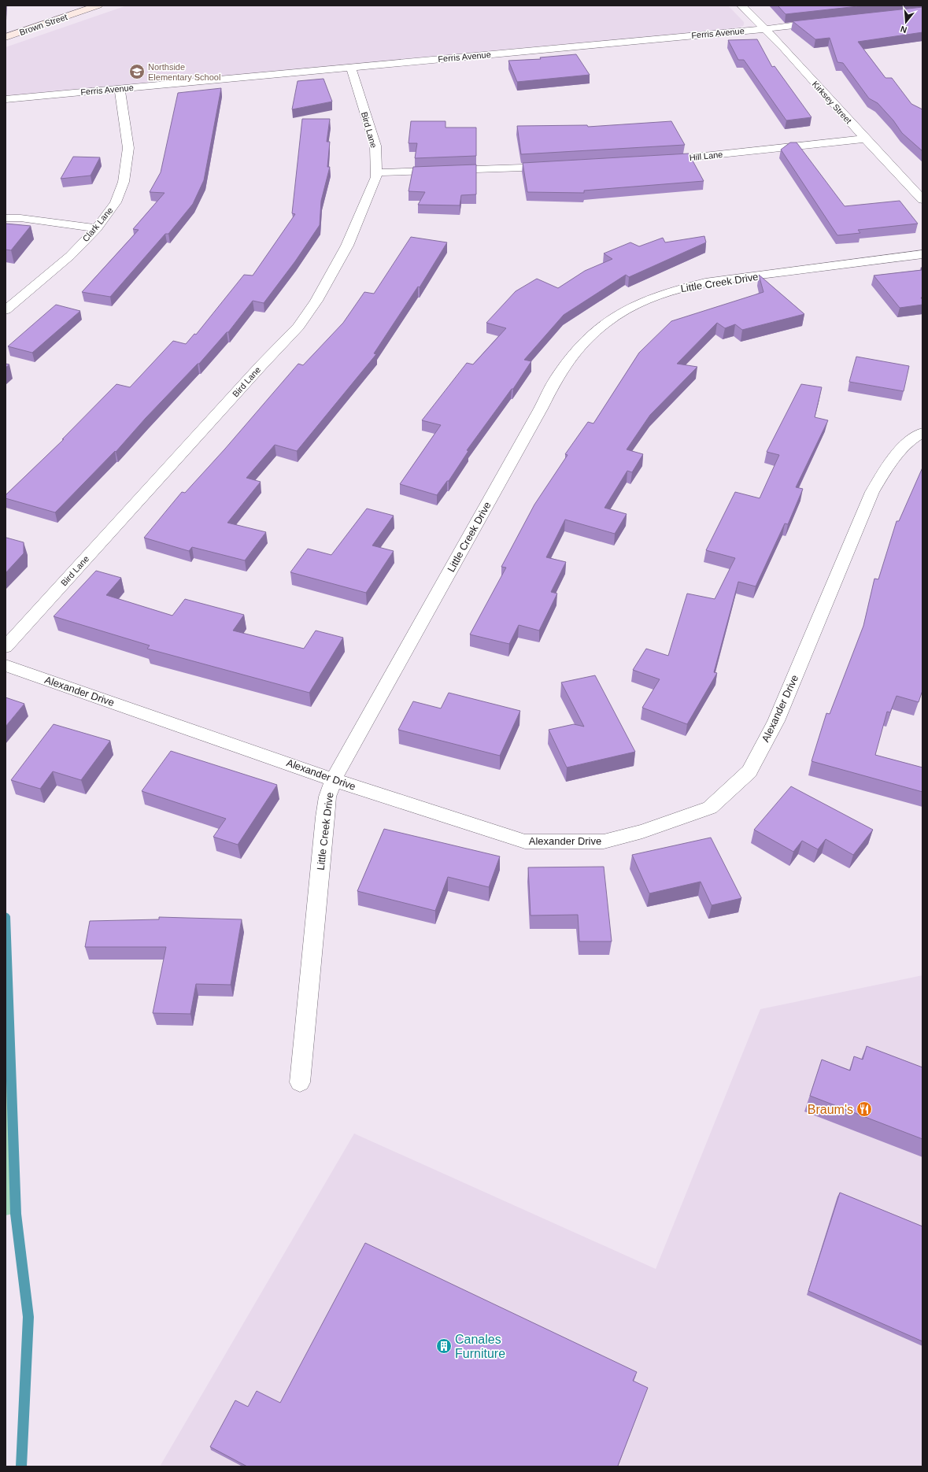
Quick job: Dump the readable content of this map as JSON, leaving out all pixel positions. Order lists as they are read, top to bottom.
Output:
{
  "streets": {
    "main road": ["Brown Street"],
    "street": [
      "Ferris Avenue",
      "Kirksey Street",
      "Bird Lane",
      "Hill Lane",
      "Clark Lane",
      "Little Creek Drive",
      "Alexander Drive"
    ]
  },
  "crossings": [
    ["Ferris Avenue", "Kirksey Street"],
    ["Ferris Avenue", "Bird Lane"],
    ["Ferris Avenue", "Clark Lane"],
    ["Kirksey Street", "Hill Lane"],
    ["Little Creek Drive", "Alexander Drive"]
  ],
  "places": {
    "school or university": ["Northside Elementary School"],
    "restaurant": ["Braum's"],
    "building": ["Canales Furniture"]
  },
  "north": "bottom"
}
